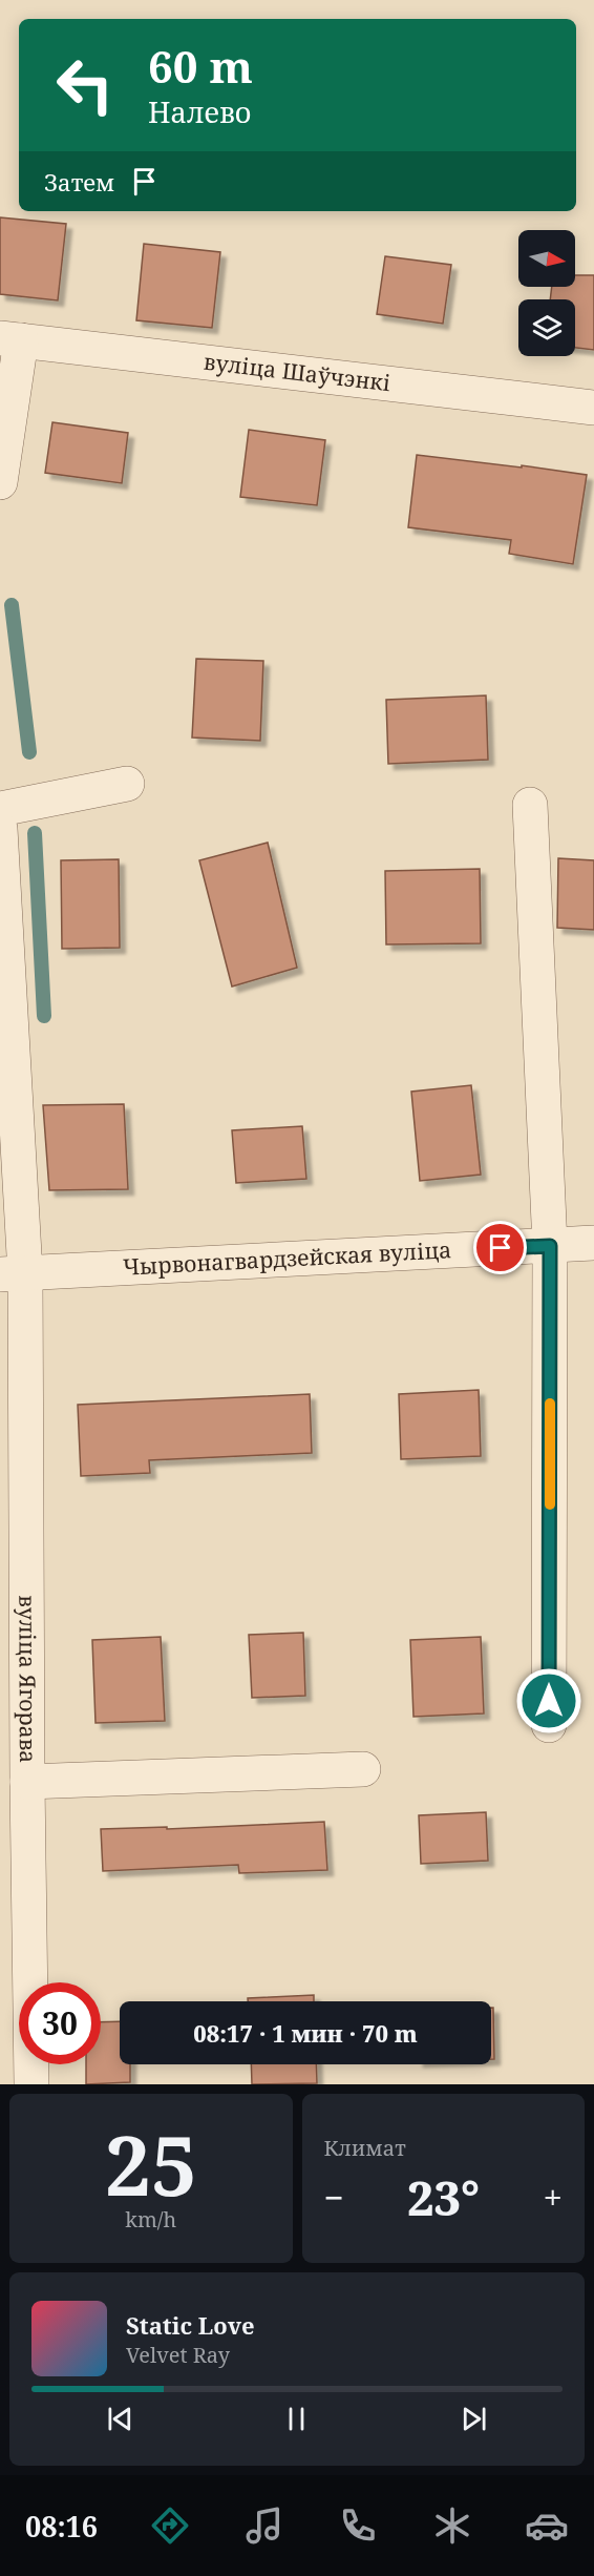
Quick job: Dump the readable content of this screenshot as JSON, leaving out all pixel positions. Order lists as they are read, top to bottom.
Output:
{
  "streets": {
    "street": ["вуліца Шаўчэнкі", "Чырвонагвардзейская вуліца", "вуліца Ягорава"]
  },
  "crossings": [
    ["Чырвонагвардзейская вуліца", "вуліца Ягорава"]
  ],
  "north": "right",
  "page": {
    "turn": ["60 m", "Налево"],
    "then": "Затем",
    "limit": "30",
    "trip": "08:17 · 1 мин · 70 m",
    "tile": [
      ["25", "km/h"],
      "Климат"
    ],
    "heat": ["−", "23°", "+"],
    "song": ["Static Love", "Velvet Ray"],
    "tabs": "08:16"
  }
}
